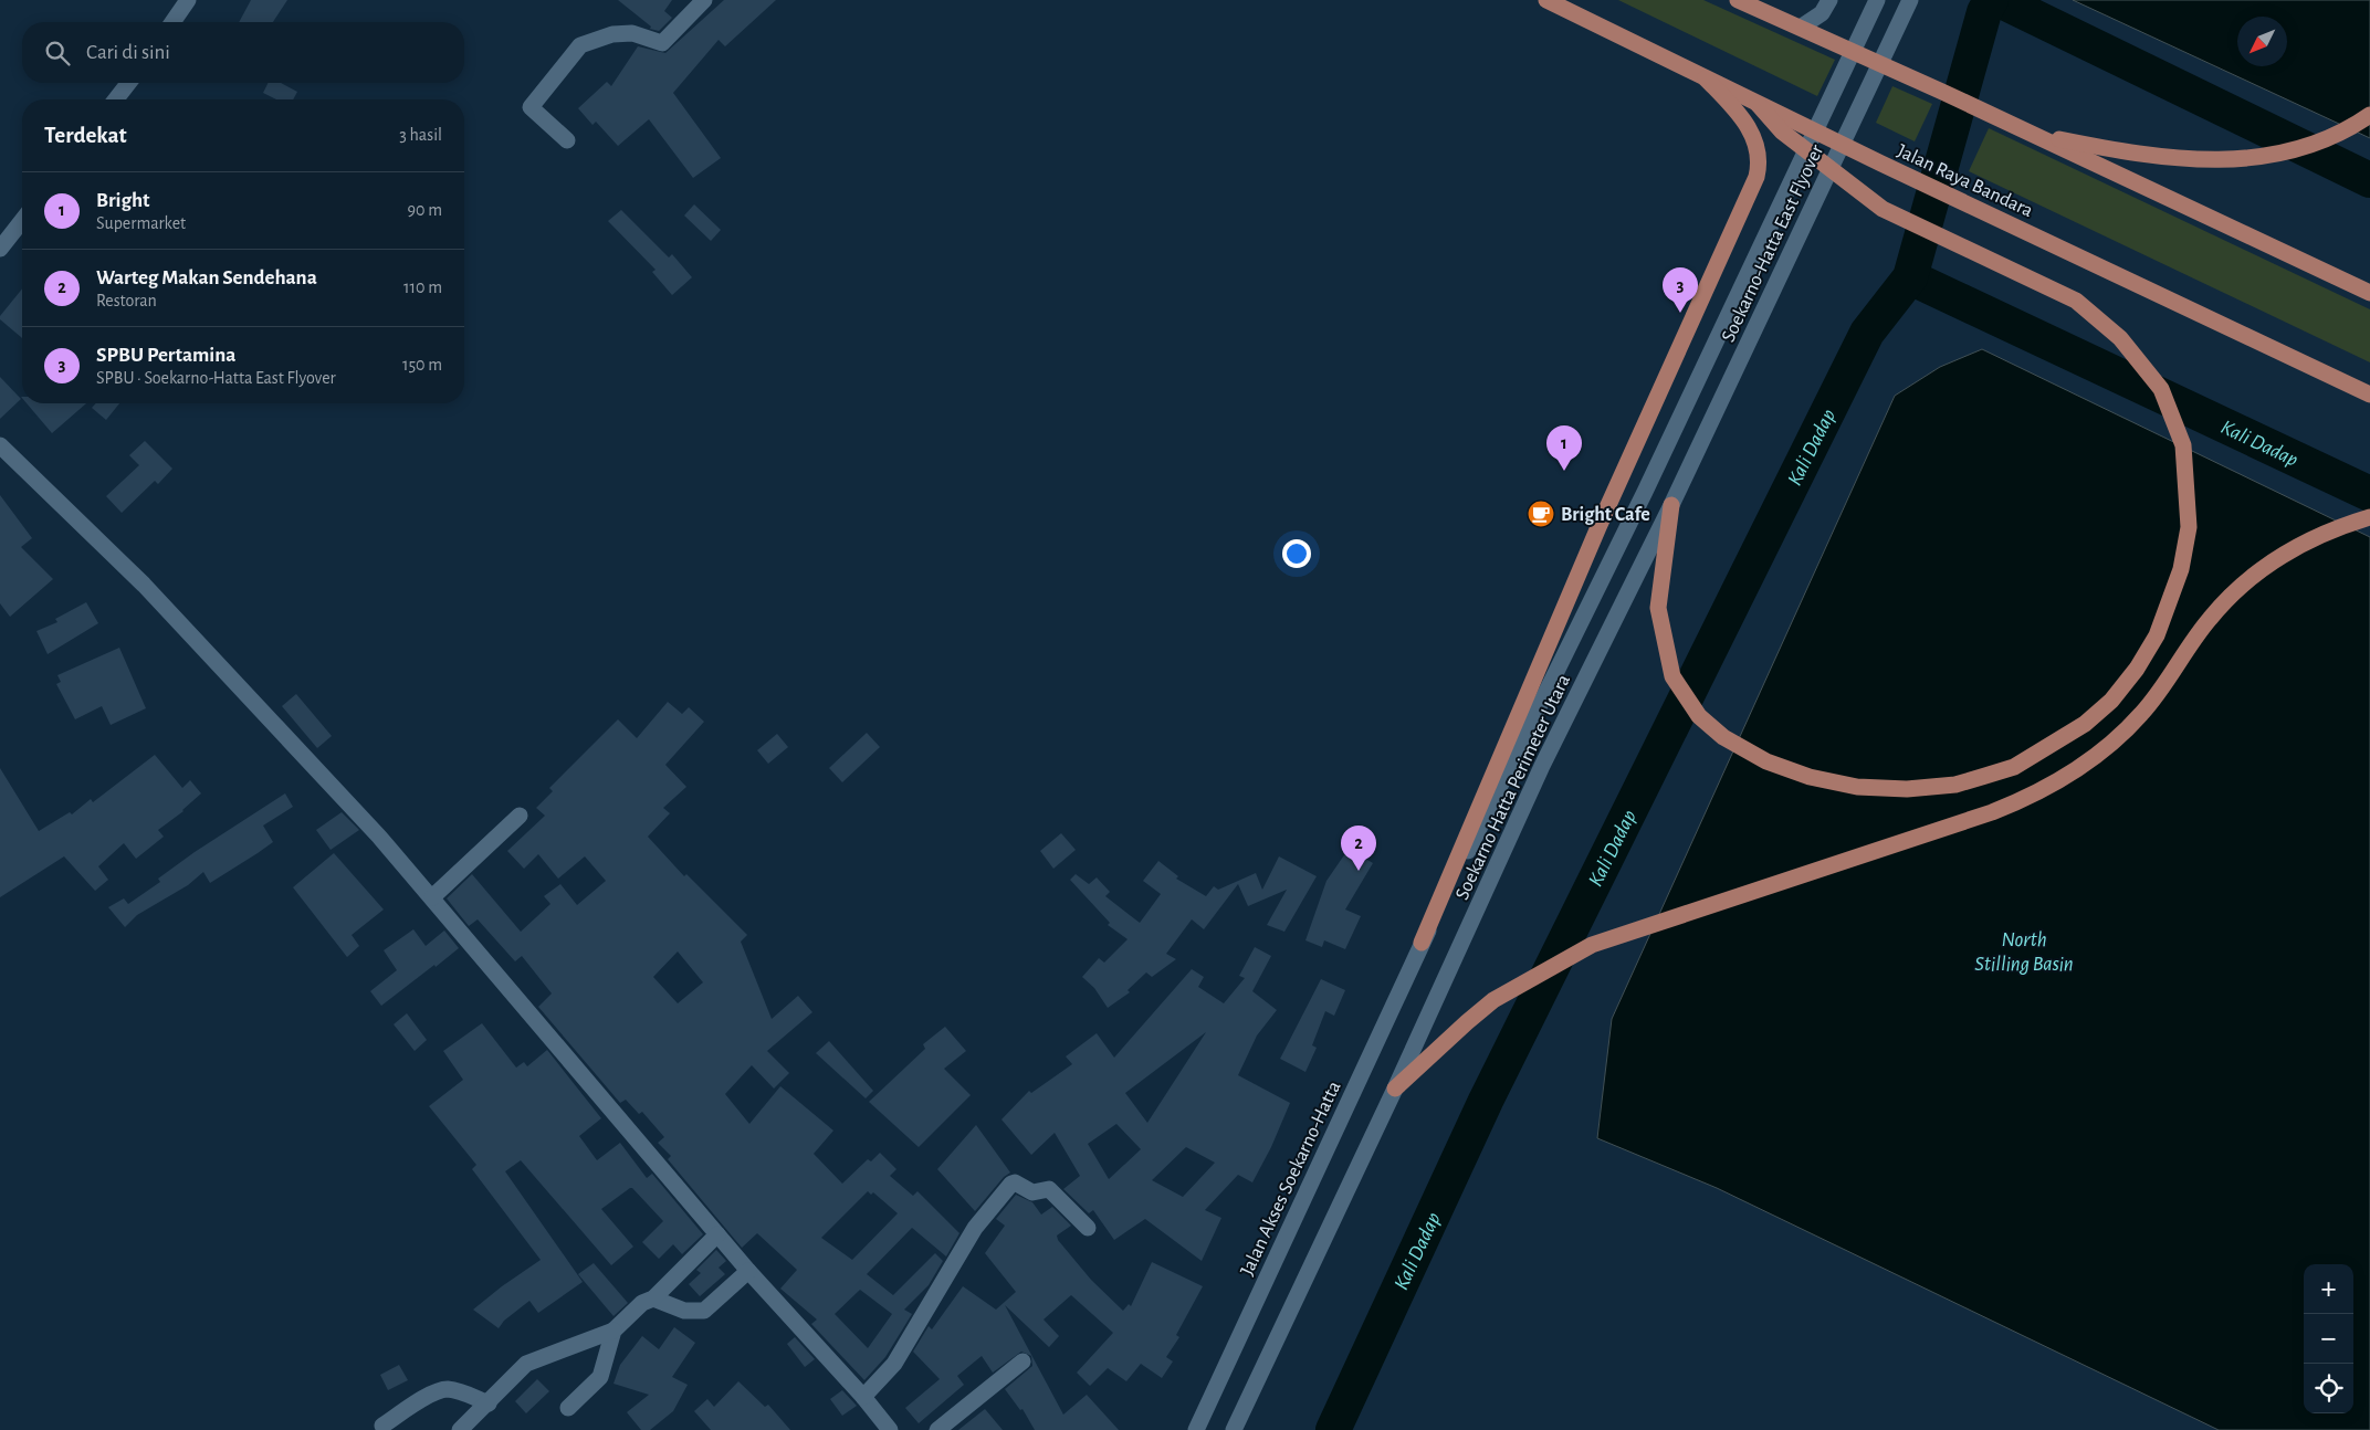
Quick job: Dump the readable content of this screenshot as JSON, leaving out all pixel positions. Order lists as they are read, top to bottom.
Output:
{
  "streets": {
    "main road": [
      "Jalan Raya Bandara",
      "Soekarno-Hatta East Flyover",
      "Soekarno Hatta Perimeter Utara",
      "Jalan Akses Soekarno-Hatta"
    ]
  },
  "crossings": [
    ["Soekarno-Hatta East Flyover", "Soekarno Hatta Perimeter Utara"],
    ["Soekarno-Hatta East Flyover", "Jalan Akses Soekarno-Hatta"]
  ],
  "water": ["Kali Dadap", "North Stilling Basin"],
  "places": {
    "cafe": ["Bright Cafe"]
  },
  "north": "bottom left",
  "page": {
    "search": "Cari di sini",
    "heading": ["Terdekat", "3 hasil"],
    "list": [
      {
        "mark": "1",
        "name": "Bright",
        "note": "Supermarket",
        "value": "90 m"
      },
      {
        "mark": "2",
        "name": "Warteg Makan Sendehana",
        "note": "Restoran",
        "value": "110 m"
      },
      {
        "mark": "3",
        "name": "SPBU Pertamina",
        "note": "SPBU · Soekarno-Hatta East Flyover",
        "value": "150 m"
      }
    ],
    "pins": ["3", "1", "2"],
    "map_buttons": ["+", "−"]
  }
}
